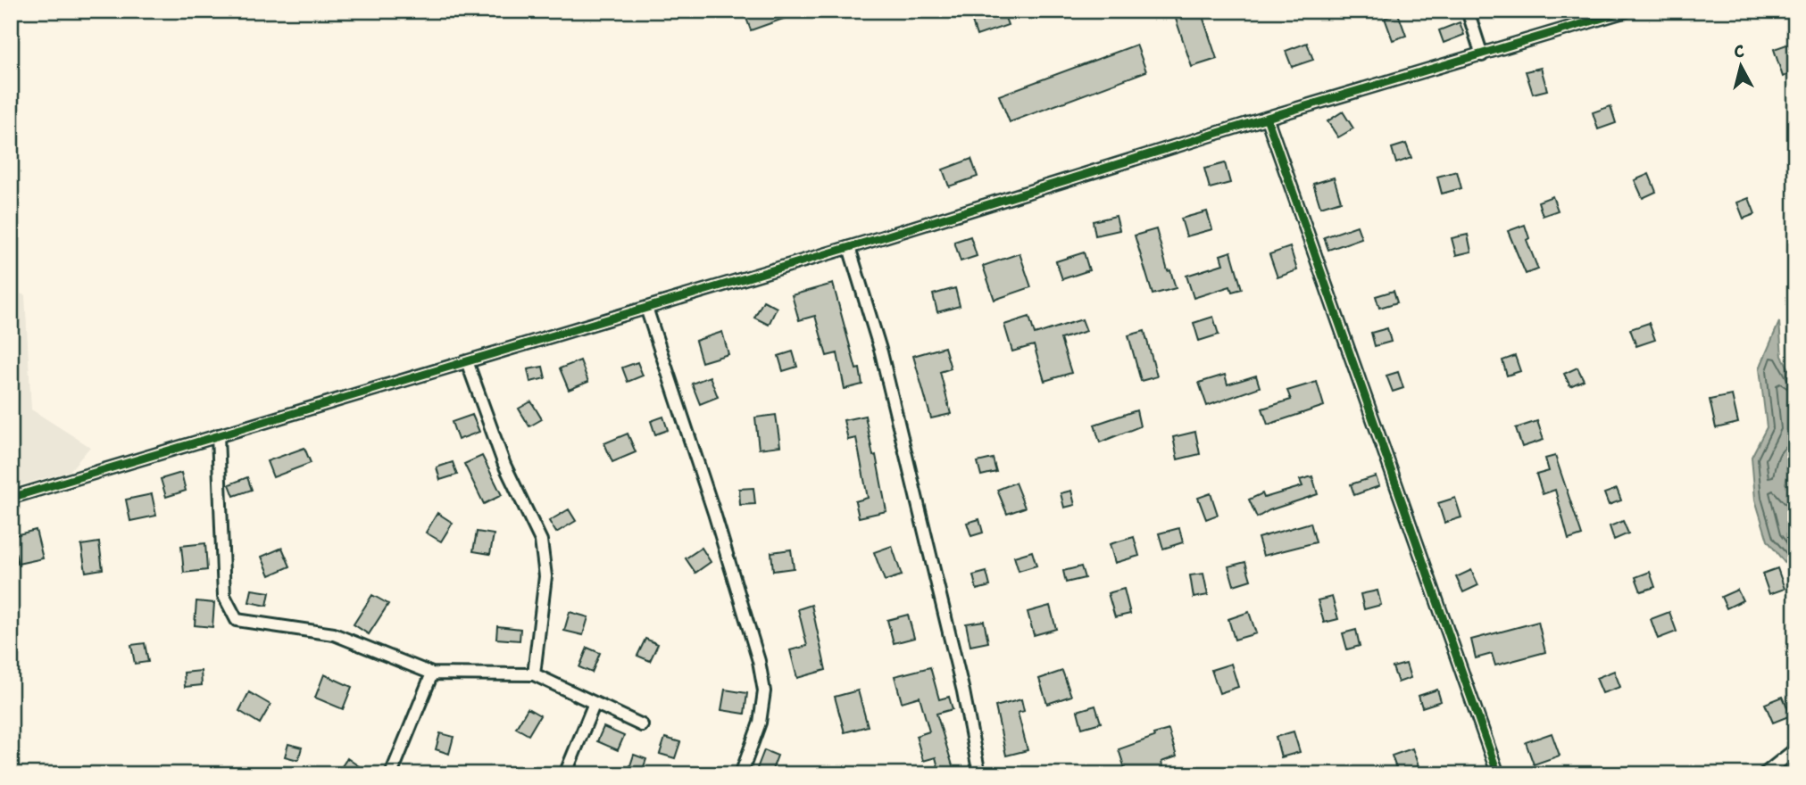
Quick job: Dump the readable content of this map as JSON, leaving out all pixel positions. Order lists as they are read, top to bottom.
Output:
{
  "north": "top"
}
